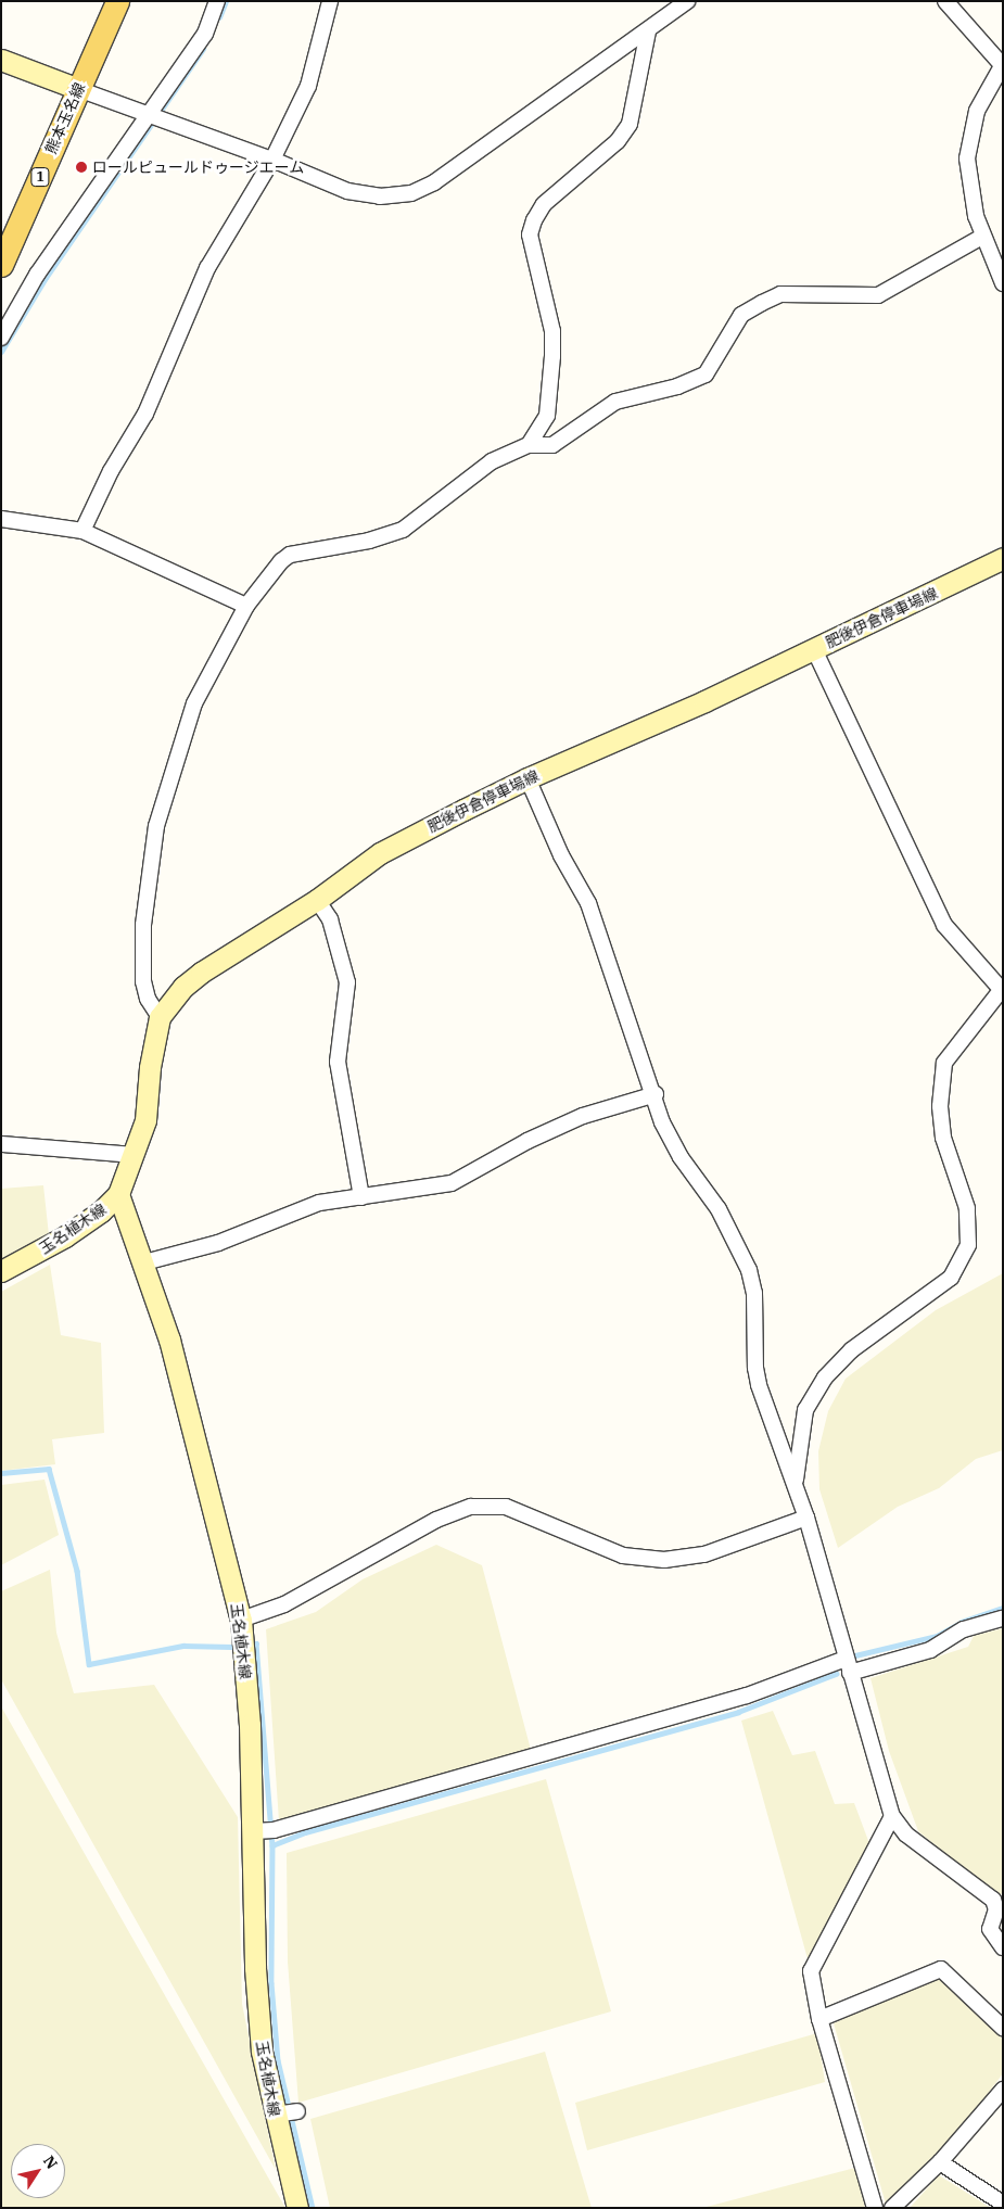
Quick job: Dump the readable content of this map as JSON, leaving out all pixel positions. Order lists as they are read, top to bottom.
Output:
{
  "streets": {
    "main road": [
      "熊本玉名線",
      "1",
      "肥後伊倉停車場線",
      "玉名植木線"
    ]
  },
  "crossings": [
    ["肥後伊倉停車場線", "玉名植木線"]
  ],
  "places": ["ロールピュールドゥージエーム"],
  "north": "top right"
}
